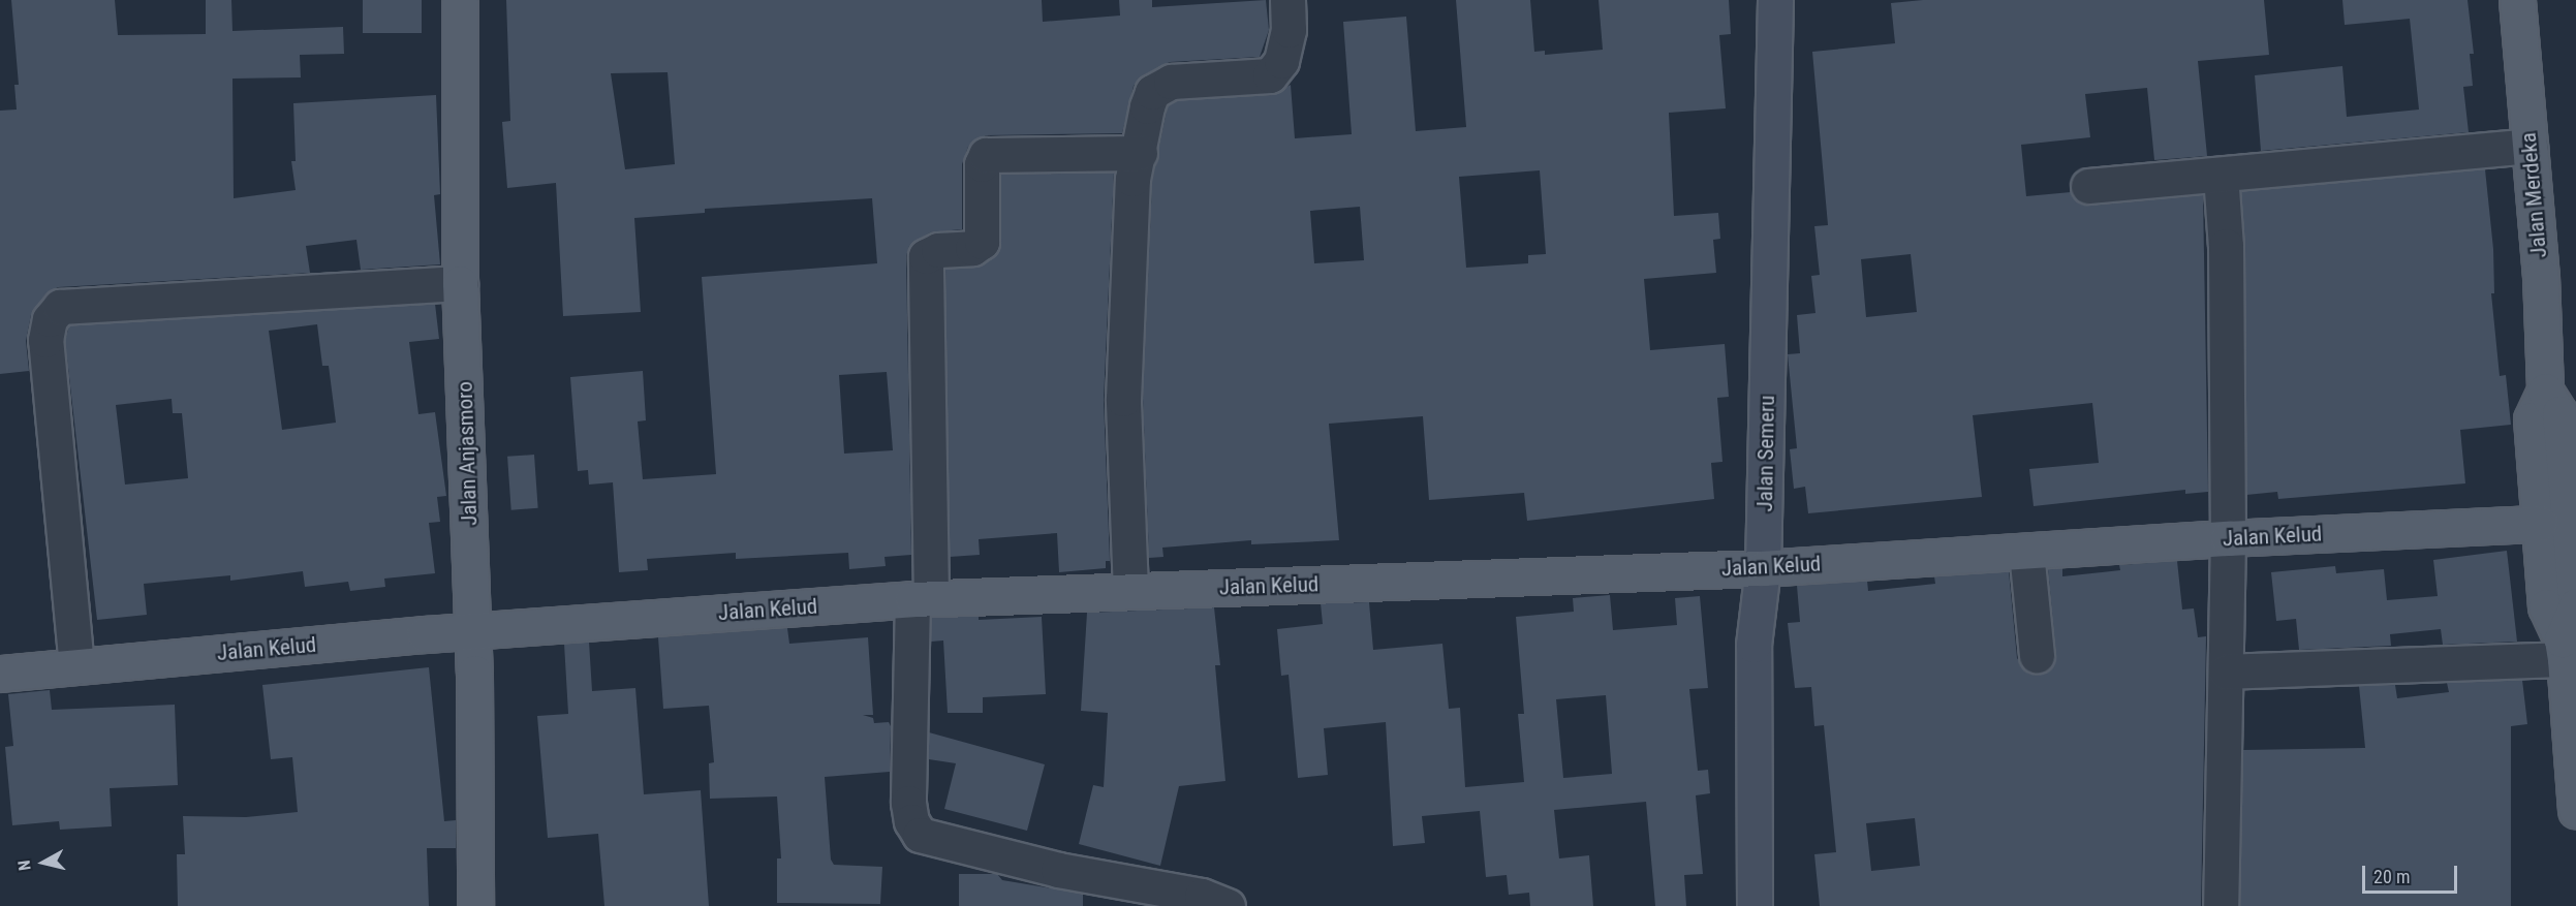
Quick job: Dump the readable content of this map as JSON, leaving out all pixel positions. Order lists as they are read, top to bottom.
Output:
{
  "streets": {
    "main road": [
      "Jalan Merdeka",
      "Jalan Anjasmoro",
      "Jalan Semeru",
      "Jalan Kelud"
    ]
  },
  "crossings": [
    ["Jalan Merdeka", "Jalan Kelud"],
    ["Jalan Anjasmoro", "Jalan Kelud"],
    ["Jalan Semeru", "Jalan Kelud"]
  ],
  "scale_bar": "20 m",
  "north": "left"
}
